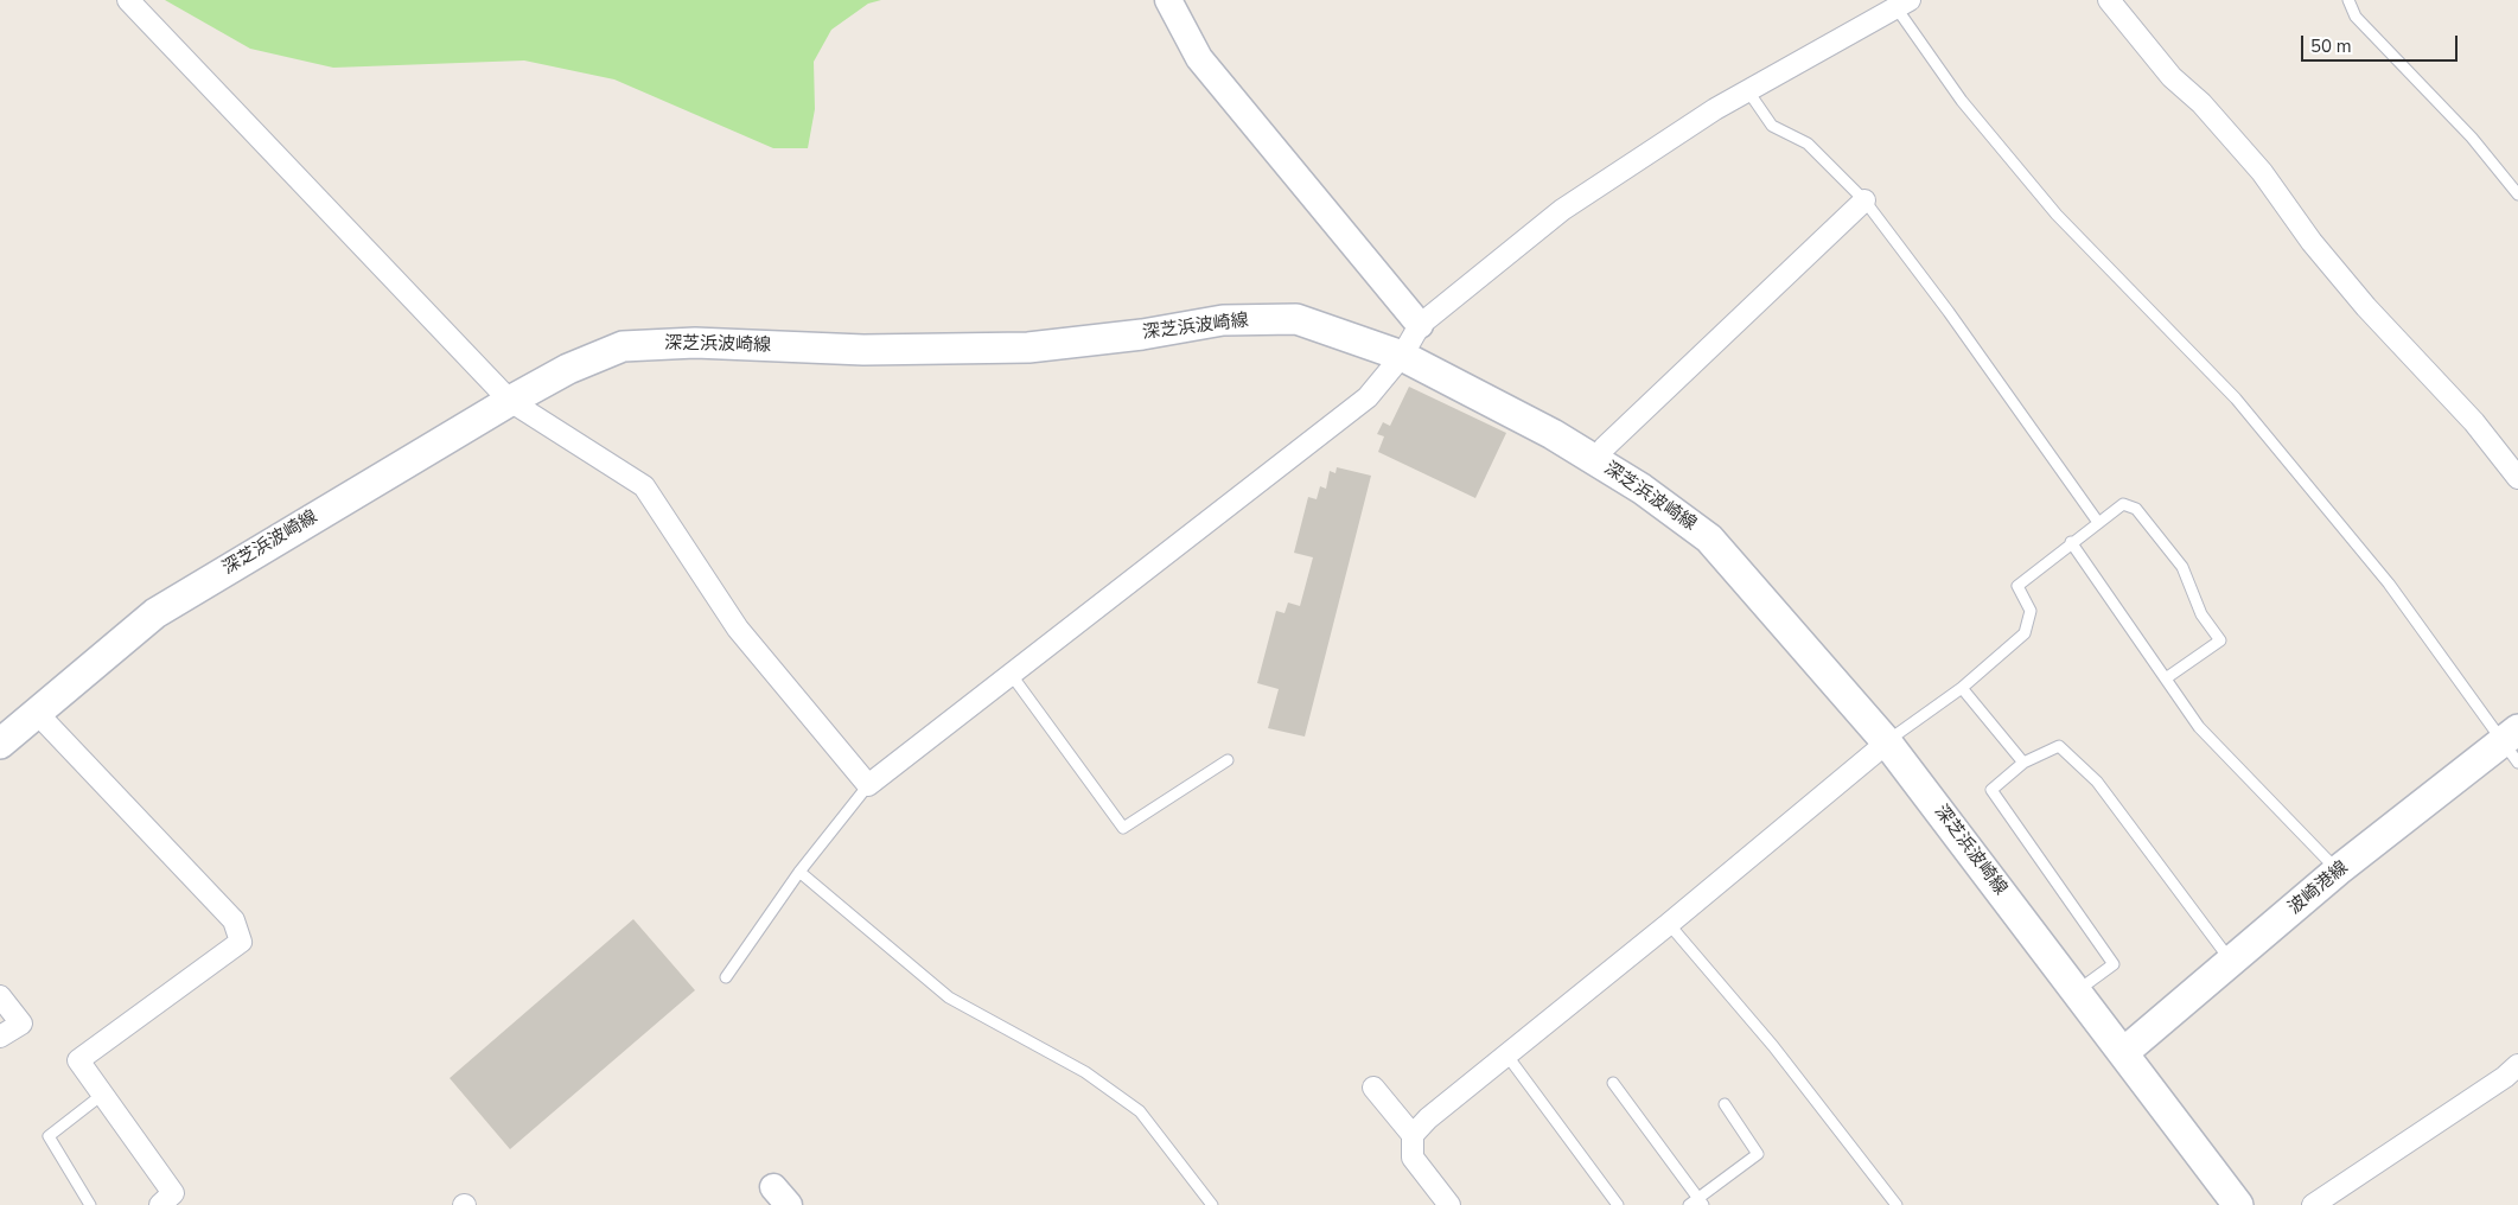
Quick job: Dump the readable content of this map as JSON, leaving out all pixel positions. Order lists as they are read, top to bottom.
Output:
{
  "streets": {
    "main road": ["深芝浜波崎線", "波崎港線"]
  },
  "crossings": [
    ["深芝浜波崎線", "波崎港線"]
  ],
  "scale_bar": "50 m"
}
